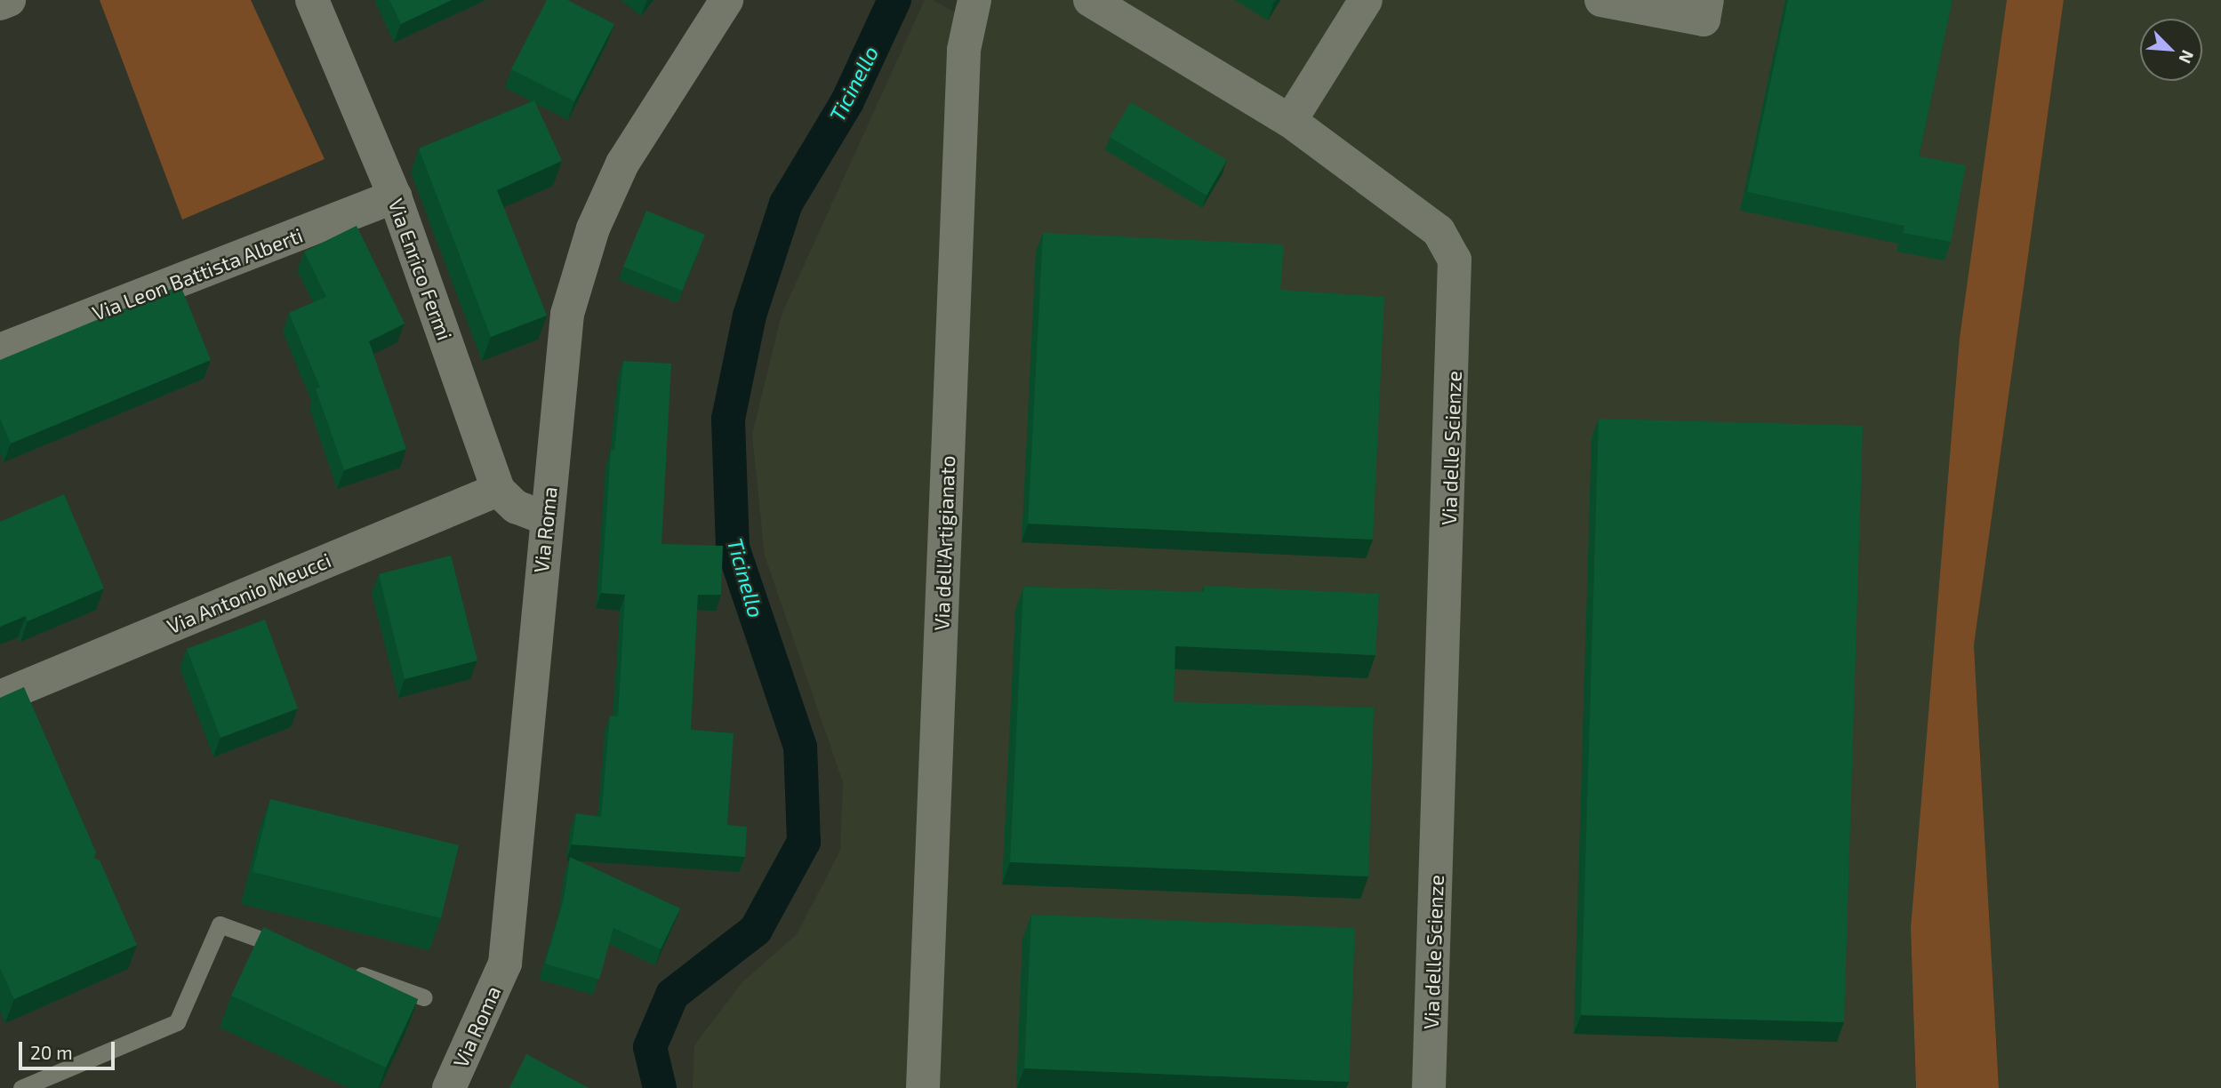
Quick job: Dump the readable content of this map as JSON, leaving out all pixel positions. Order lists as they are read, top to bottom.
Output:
{
  "streets": {
    "street": [
      "Via Enrico Fermi",
      "Via Leon Battista Alberti",
      "Via delle Scienze",
      "Via Roma",
      "Via dell'Artigianato",
      "Via Antonio Meucci"
    ]
  },
  "crossings": [
    ["Via Enrico Fermi", "Via Leon Battista Alberti"],
    ["Via Enrico Fermi", "Via Antonio Meucci"]
  ],
  "water": ["Ticinello"],
  "scale_bar": "20 m",
  "north": "bottom right"
}
